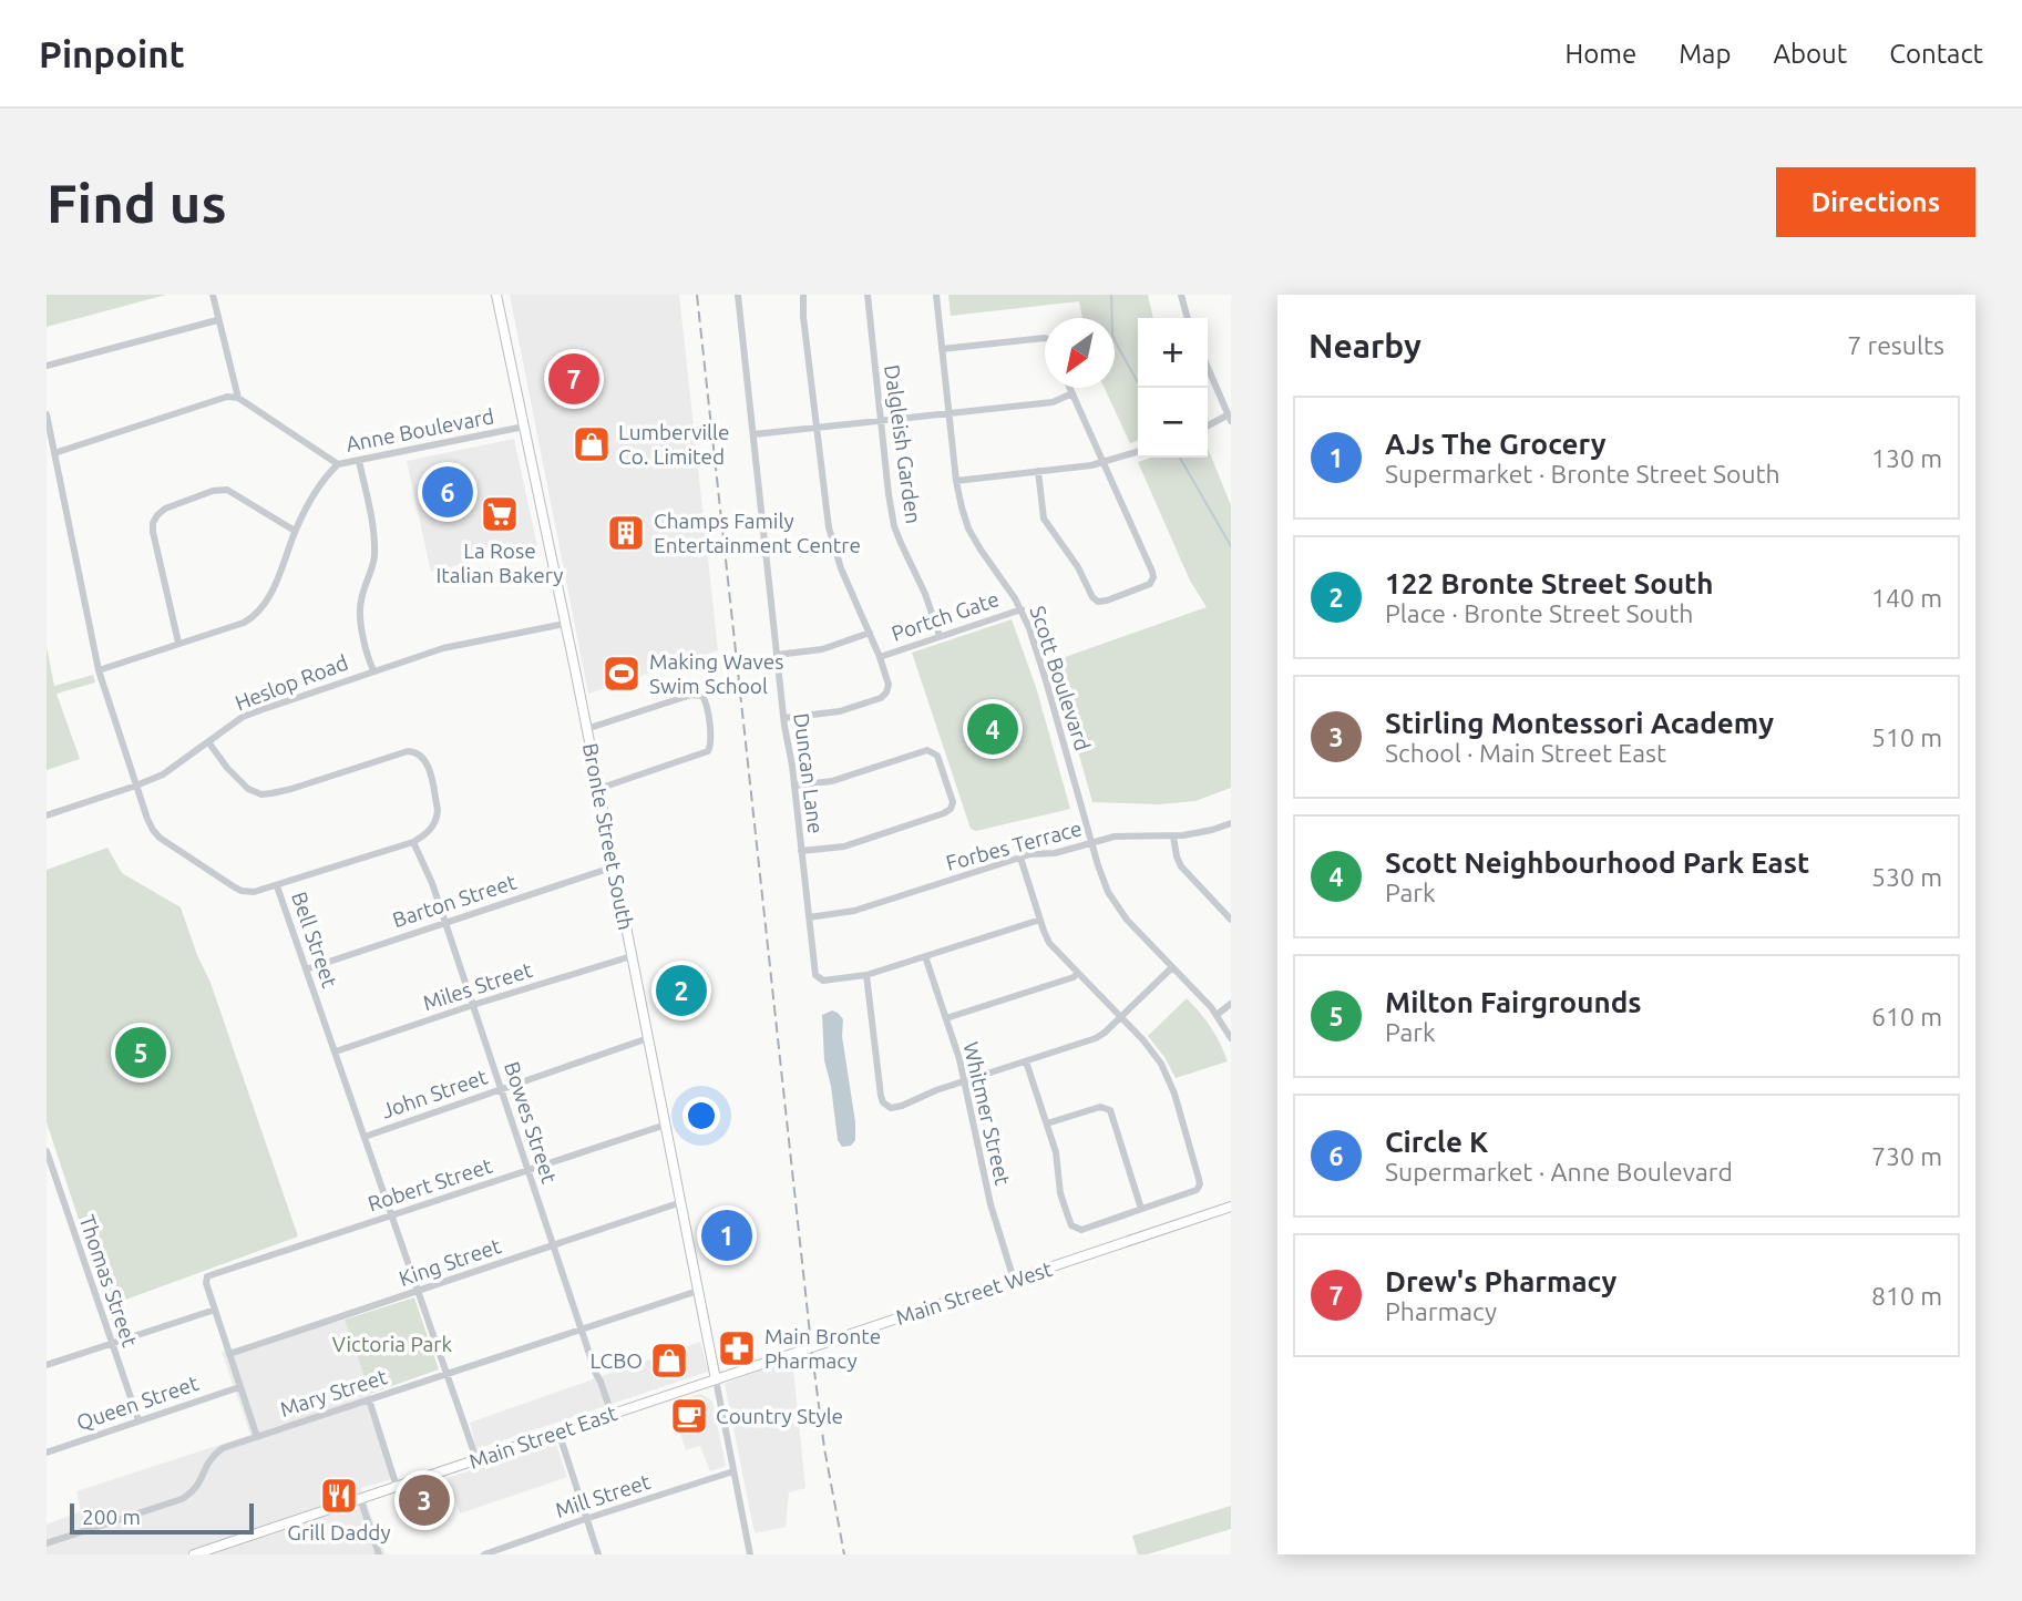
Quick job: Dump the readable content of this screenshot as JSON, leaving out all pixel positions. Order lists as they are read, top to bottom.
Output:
{
  "streets": {
    "main road": ["Bronte Street South", "Main Street West", "Main Street East"],
    "street": [
      "Anne Boulevard",
      "Dalgleish Garden",
      "Portch Gate",
      "Scott Boulevard",
      "Heslop Road",
      "Duncan Lane",
      "Forbes Terrace",
      "Barton Street",
      "Bell Street",
      "Miles Street",
      "John Street",
      "Whitmer Street",
      "Bowes Street",
      "Robert Street",
      "King Street",
      "Thomas Street",
      "Mary Street",
      "Queen Street",
      "Mill Street"
    ]
  },
  "crossings": [
    ["Anne Boulevard", "Bronte Street South"],
    ["Anne Boulevard", "Bell Street"],
    ["Dalgleish Garden", "Portch Gate"],
    ["Portch Gate", "Scott Boulevard"],
    ["Scott Boulevard", "Forbes Terrace"],
    ["Heslop Road", "Bronte Street South"],
    ["Heslop Road", "Bell Street"],
    ["Duncan Lane", "Forbes Terrace"],
    ["Duncan Lane", "Whitmer Street"],
    ["Bronte Street South", "Barton Street"],
    ["Bronte Street South", "Miles Street"],
    ["Bronte Street South", "John Street"],
    ["Bronte Street South", "Robert Street"],
    ["Bronte Street South", "King Street"],
    ["Bronte Street South", "Main Street West"],
    ["Bronte Street South", "Mary Street"],
    ["Bronte Street South", "Main Street East"],
    ["Barton Street", "Bell Street"],
    ["Barton Street", "Bowes Street"],
    ["Bell Street", "Miles Street"],
    ["Bell Street", "John Street"],
    ["Bell Street", "Robert Street"],
    ["Bell Street", "King Street"],
    ["Bell Street", "Mary Street"],
    ["Bell Street", "Main Street East"],
    ["Miles Street", "Bowes Street"],
    ["John Street", "Bowes Street"],
    ["Whitmer Street", "Main Street West"],
    ["Bowes Street", "Robert Street"],
    ["Bowes Street", "King Street"],
    ["Bowes Street", "Mary Street"],
    ["Bowes Street", "Main Street East"],
    ["Thomas Street", "Queen Street"],
    ["Main Street West", "Main Street East"]
  ],
  "parks": ["Victoria Park"],
  "places": {
    "shop": ["Lumberville Co. Limited", "LCBO"],
    "supermarket": ["La Rose Italian Bakery"],
    "building": ["Champs Family Entertainment Centre"],
    "sports": ["Making Waves Swim School"],
    "pharmacy": ["Main Bronte Pharmacy"],
    "cafe": ["Country Style"],
    "restaurant": ["Grill Daddy"]
  },
  "scale_bar": "200 m",
  "north": "bottom left",
  "page": {
    "header": "Pinpoint",
    "nav": [
      "Home",
      "Map",
      "About",
      "Contact"
    ],
    "buttons": "Directions",
    "title": "Find us",
    "heading": ["Nearby", "7 results"],
    "map_buttons": ["+", "−"],
    "pins": [
      "7",
      "6",
      "4",
      "2",
      "5",
      "1",
      "3"
    ],
    "list": [
      {
        "mark": "1",
        "name": "AJs The Grocery",
        "note": "Supermarket · Bronte Street South",
        "value": "130 m"
      },
      {
        "mark": "2",
        "name": "122 Bronte Street South",
        "note": "Place · Bronte Street South",
        "value": "140 m"
      },
      {
        "mark": "3",
        "name": "Stirling Montessori Academy",
        "note": "School · Main Street East",
        "value": "510 m"
      },
      {
        "mark": "4",
        "name": "Scott Neighbourhood Park East",
        "note": "Park",
        "value": "530 m"
      },
      {
        "mark": "5",
        "name": "Milton Fairgrounds",
        "note": "Park",
        "value": "610 m"
      },
      {
        "mark": "6",
        "name": "Circle K",
        "note": "Supermarket · Anne Boulevard",
        "value": "730 m"
      },
      {
        "mark": "7",
        "name": "Drew's Pharmacy",
        "note": "Pharmacy",
        "value": "810 m"
      }
    ],
    "scale": "200 m"
  }
}
